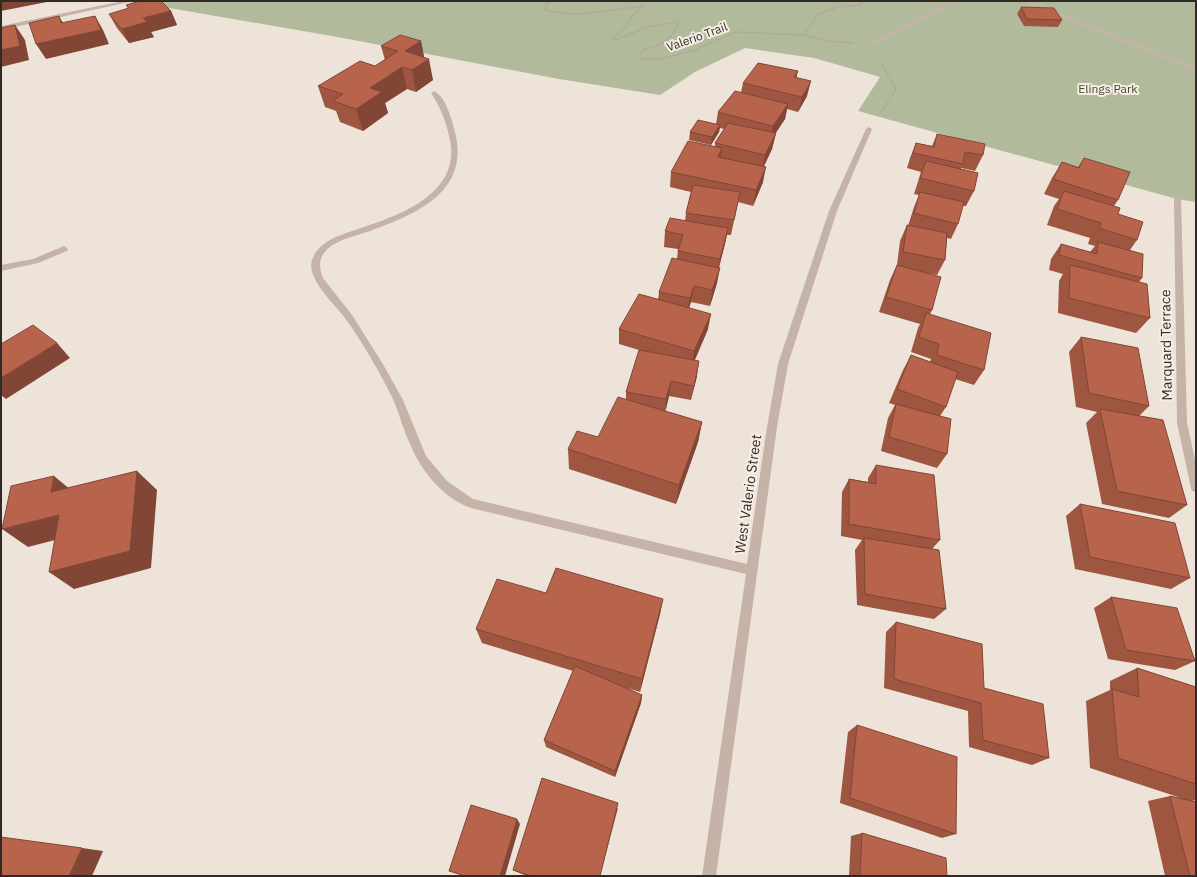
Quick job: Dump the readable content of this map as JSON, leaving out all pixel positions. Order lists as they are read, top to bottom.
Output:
{
  "streets": {
    "street": ["Marquard Terrace", "West Valerio Street"],
    "path": ["Valerio Trail"]
  },
  "parks": ["Elings Park"]
}
